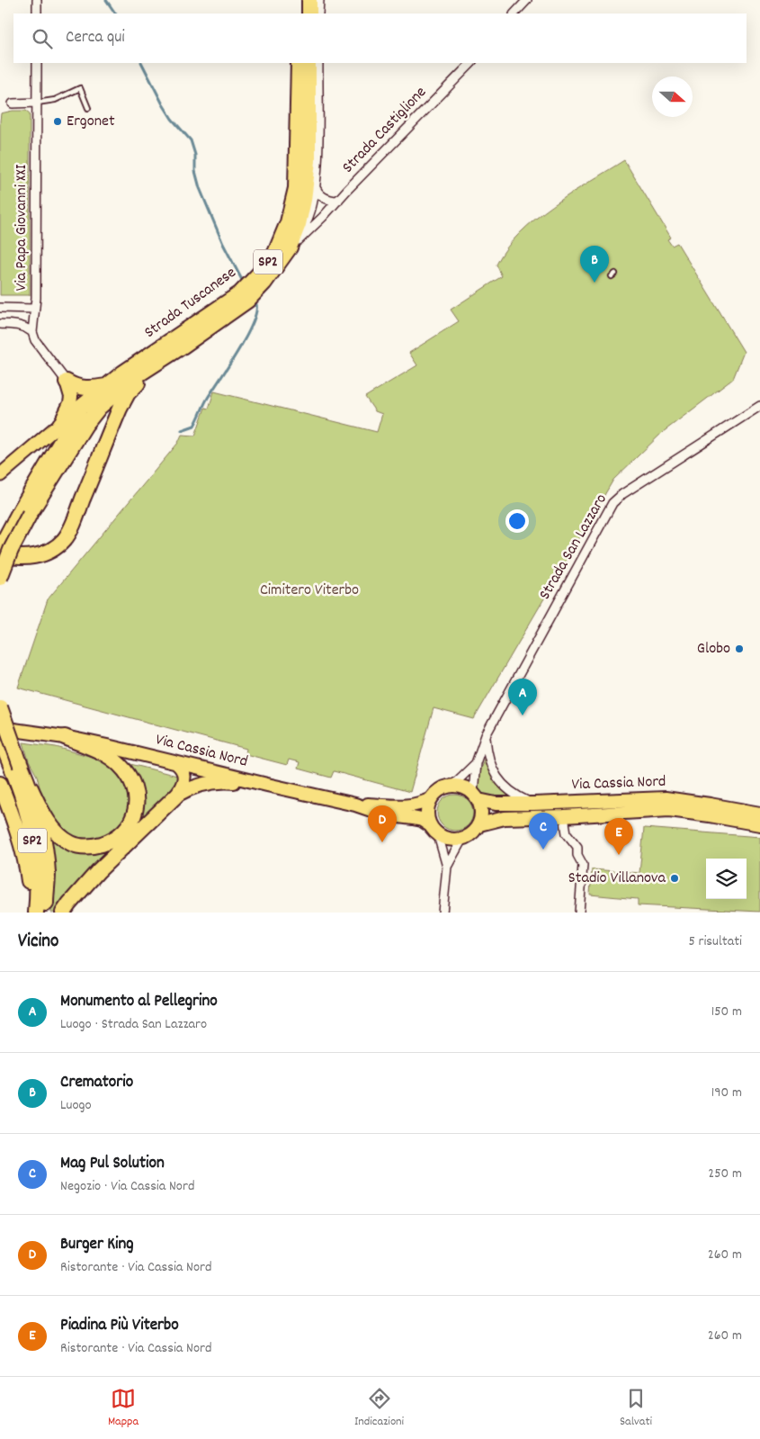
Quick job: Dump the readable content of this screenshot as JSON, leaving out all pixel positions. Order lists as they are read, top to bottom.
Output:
{
  "streets": {
    "highway": ["SP2", "Strada Tuscanese"],
    "main road": ["Via Cassia Nord"],
    "street": ["Strada Castiglione", "Via Papa Giovanni XXI", "Strada San Lazzaro"]
  },
  "crossings": [
    ["Strada Castiglione", "Strada Tuscanese"],
    ["SP2", "Strada Tuscanese"],
    ["Strada San Lazzaro", "Via Cassia Nord"]
  ],
  "parks": ["Cimitero Viterbo"],
  "places": ["Ergonet", "Globo", "Stadio Villanova"],
  "north": "right",
  "page": {
    "search": "Cerca qui",
    "pins": [
      "B",
      "A",
      "D",
      "C",
      "E"
    ],
    "heading": ["Vicino", "5 risultati"],
    "list": [
      {
        "mark": "A",
        "name": "Monumento al Pellegrino",
        "note": "Luogo · Strada San Lazzaro",
        "value": "150 m"
      },
      {
        "mark": "B",
        "name": "Crematorio",
        "note": "Luogo",
        "value": "190 m"
      },
      {
        "mark": "C",
        "name": "Mag Pul Solution",
        "note": "Negozio · Via Cassia Nord",
        "value": "250 m"
      },
      {
        "mark": "D",
        "name": "Burger King",
        "note": "Ristorante · Via Cassia Nord",
        "value": "260 m"
      },
      {
        "mark": "E",
        "name": "Piadina Più Viterbo",
        "note": "Ristorante · Via Cassia Nord",
        "value": "260 m"
      }
    ],
    "nav": ["Mappa", "Indicazioni", "Salvati"]
  }
}
